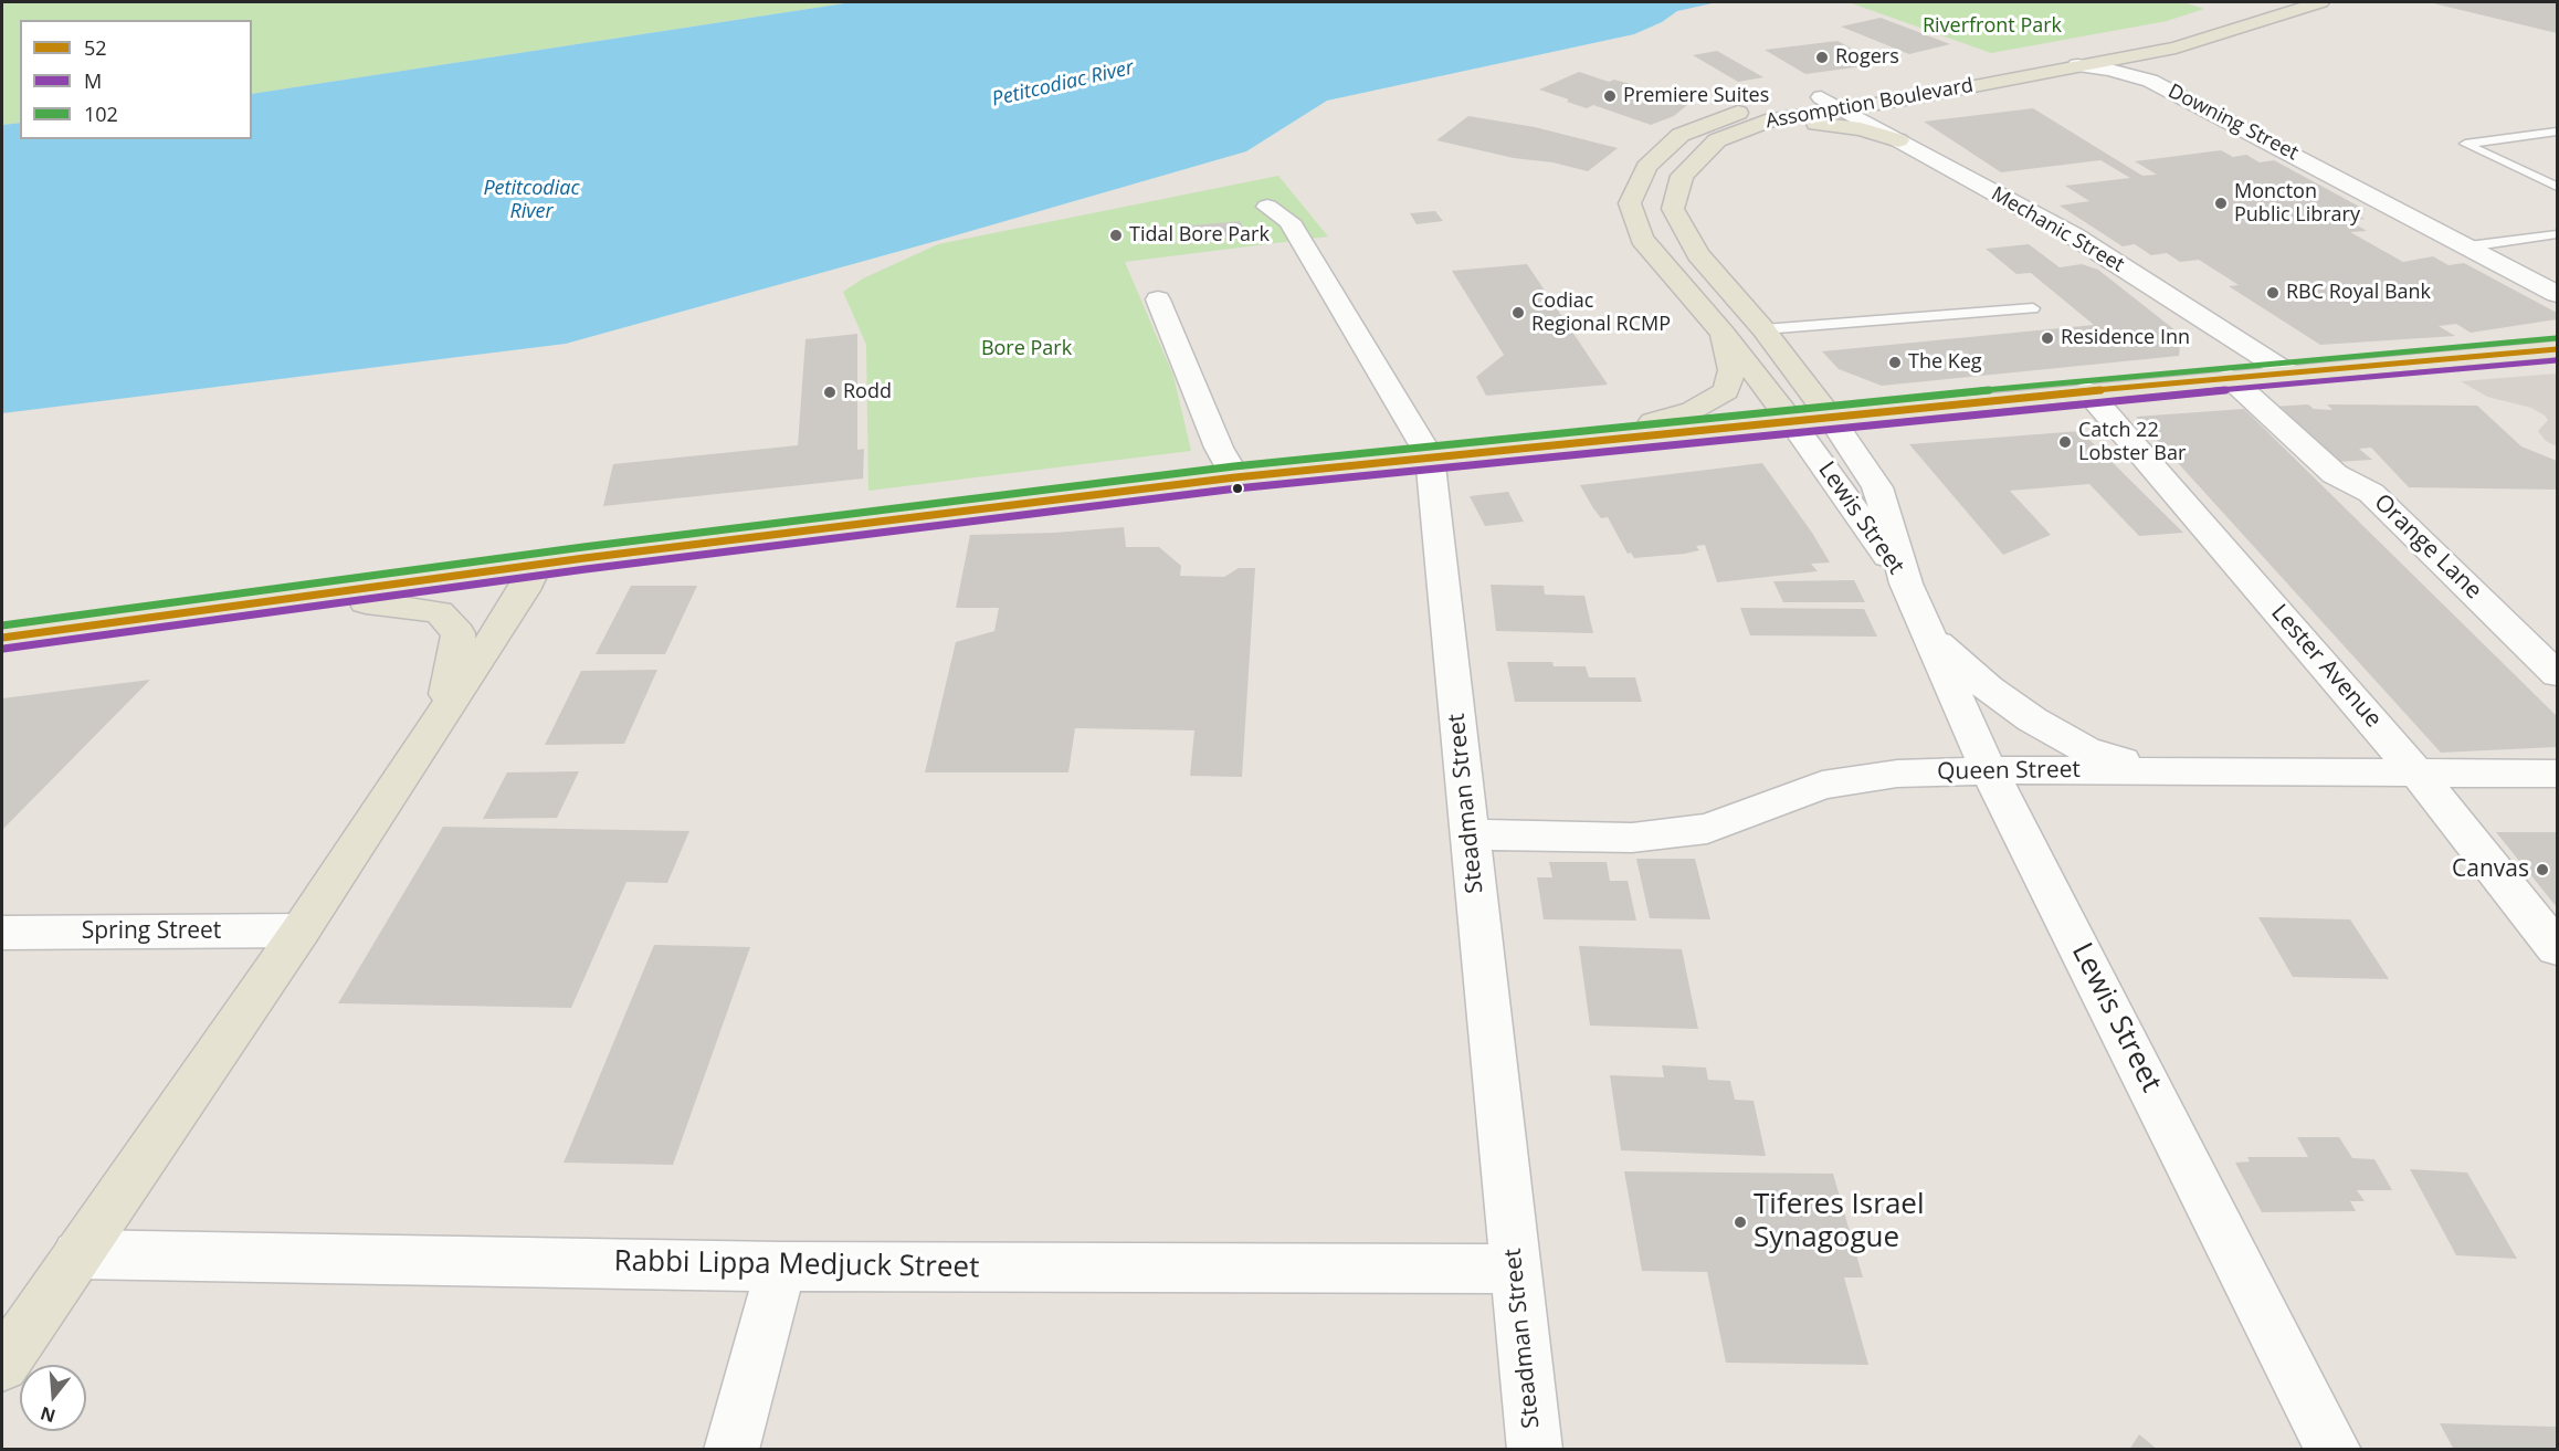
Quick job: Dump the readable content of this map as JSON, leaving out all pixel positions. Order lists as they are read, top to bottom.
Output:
{
  "streets": {
    "main road": ["Assomption Boulevard"],
    "street": [
      "Downing Street",
      "Mechanic Street",
      "Lewis Street",
      "Orange Lane",
      "Lester Avenue",
      "Queen Street",
      "Steadman Street",
      "Spring Street",
      "Rabbi Lippa Medjuck Street"
    ]
  },
  "crossings": [
    ["Assomption Boulevard", "Downing Street"],
    ["Assomption Boulevard", "Mechanic Street"],
    ["Assomption Boulevard", "Lewis Street"],
    ["Lewis Street", "Queen Street"],
    ["Lester Avenue", "Queen Street"],
    ["Queen Street", "Steadman Street"],
    ["Steadman Street", "Rabbi Lippa Medjuck Street"]
  ],
  "water": ["Petitcodiac River"],
  "parks": ["Riverfront Park", "Bore Park"],
  "places": [
    "Rogers",
    "Premiere Suites",
    "Moncton Public Library",
    "Tidal Bore Park",
    "RBC Royal Bank",
    "Codiac Regional RCMP",
    "Residence Inn",
    "The Keg",
    "Rodd",
    "Catch 22 Lobster Bar",
    "Canvas",
    "Tiferes Israel Synagogue"
  ],
  "lines": ["transit line 102", "transit line 52", "transit line M"],
  "legend": ["52", "M", "102"],
  "north": "bottom"
}
